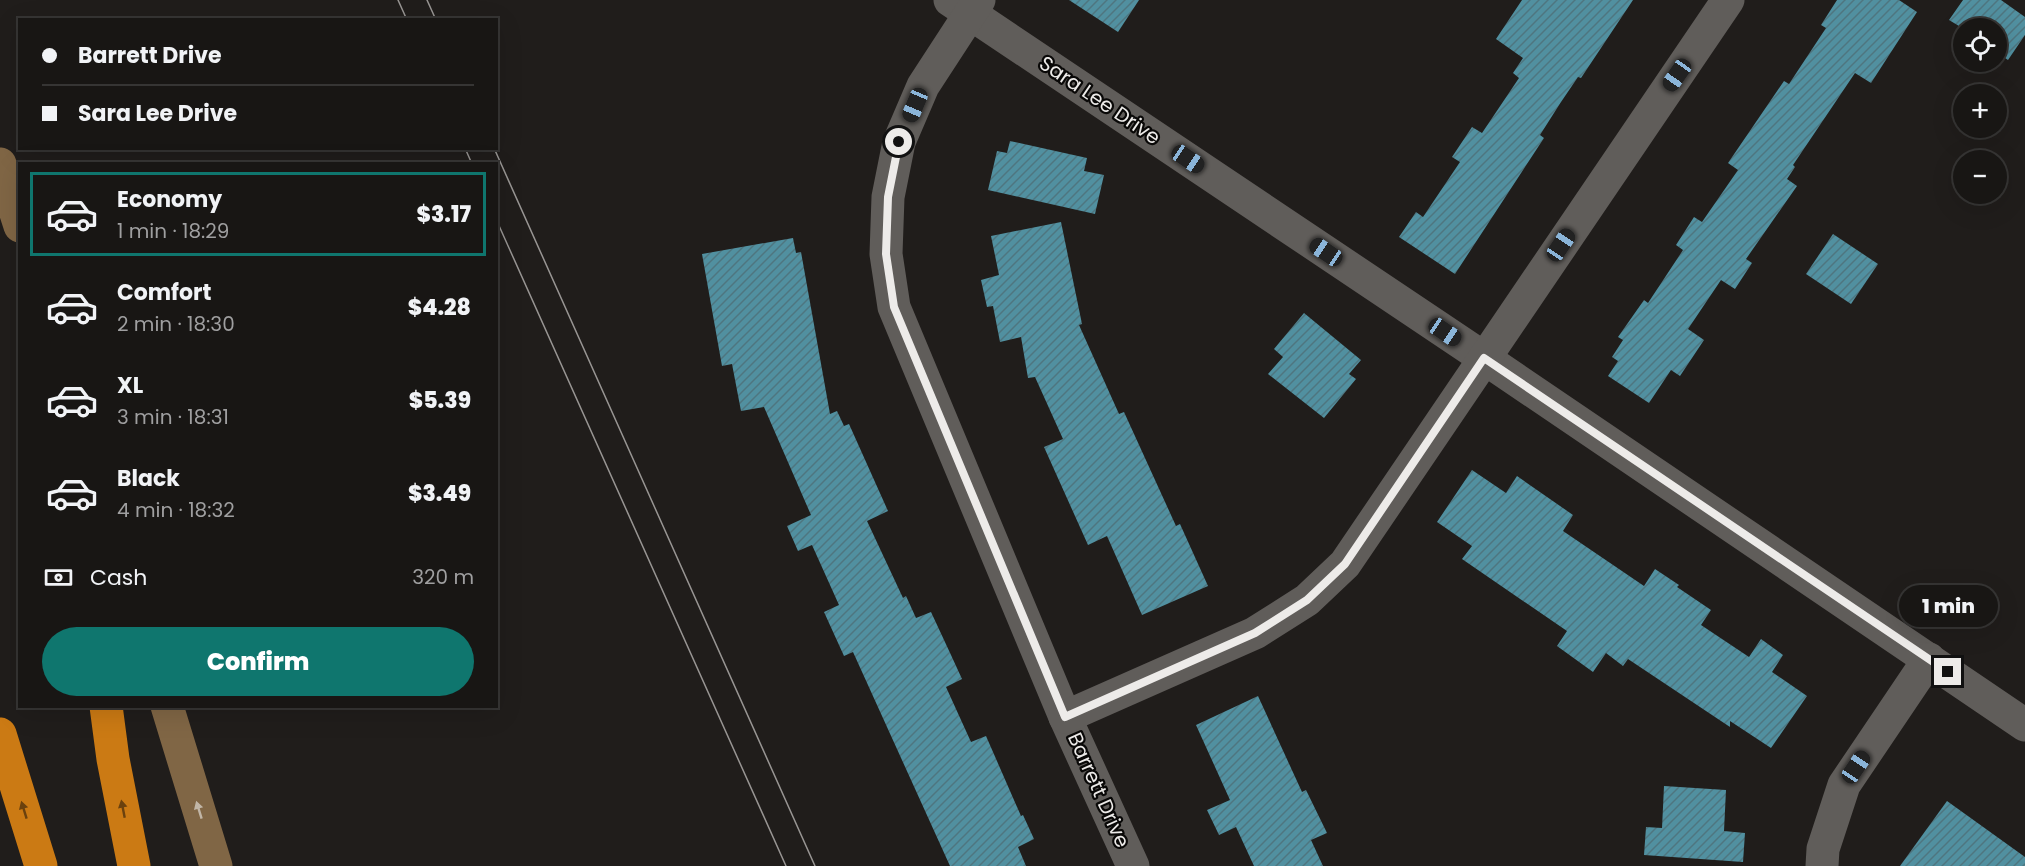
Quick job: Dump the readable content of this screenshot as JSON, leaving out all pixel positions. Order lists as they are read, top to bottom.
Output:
{
  "streets": {
    "street": ["Sara Lee Drive", "Barrett Drive"]
  },
  "crossings": [
    ["Sara Lee Drive", "Barrett Drive"]
  ],
  "page": {
    "map_buttons": ["+", "−"],
    "banner": ["Barrett Drive", "Sara Lee Drive"],
    "list": [
      {
        "name": "Economy",
        "note": "1 min · 18:29",
        "value": "$3.17"
      },
      {
        "name": "Comfort",
        "note": "2 min · 18:30",
        "value": "$4.28"
      },
      {
        "name": "XL",
        "note": "3 min · 18:31",
        "value": "$5.39"
      },
      {
        "name": "Black",
        "note": "4 min · 18:32",
        "value": "$3.49"
      }
    ],
    "pay": ["Cash", "320 m"],
    "bubble": "1 min",
    "buttons": "Confirm"
  }
}
